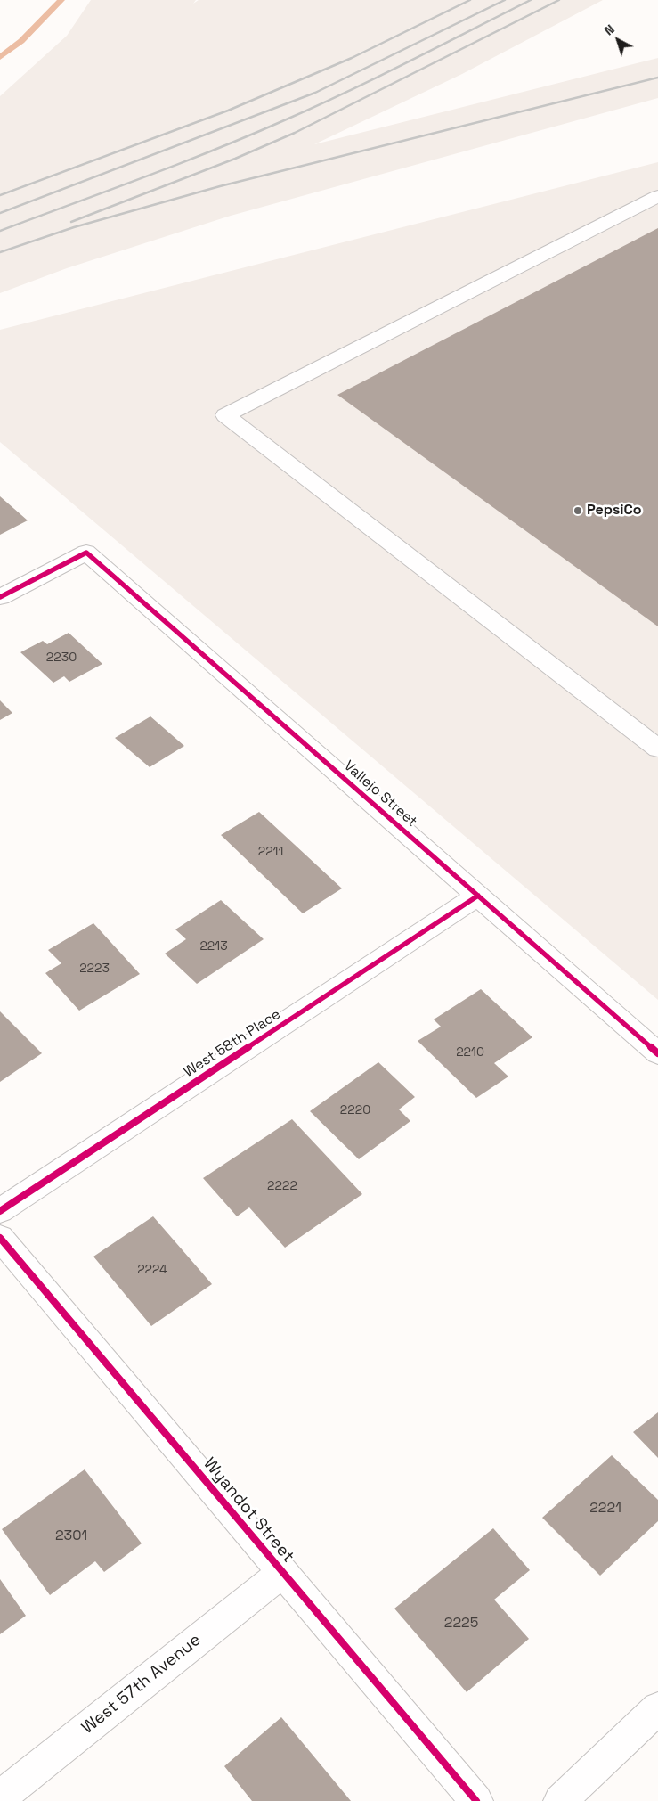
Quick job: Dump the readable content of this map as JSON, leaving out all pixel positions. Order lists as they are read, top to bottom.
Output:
{
  "streets": {
    "street": [
      "Vallejo Street",
      "West 58th Place",
      "Wyandot Street",
      "West 57th Avenue"
    ]
  },
  "crossings": [
    ["Vallejo Street", "West 58th Place"],
    ["Wyandot Street", "West 57th Avenue"]
  ],
  "places": ["PepsiCo"],
  "house_numbers": [
    "2230",
    "2211",
    "2213",
    "2223",
    "2210",
    "2220",
    "2222",
    "2224",
    "2221",
    "2301",
    "2225"
  ],
  "north": "top left"
}
